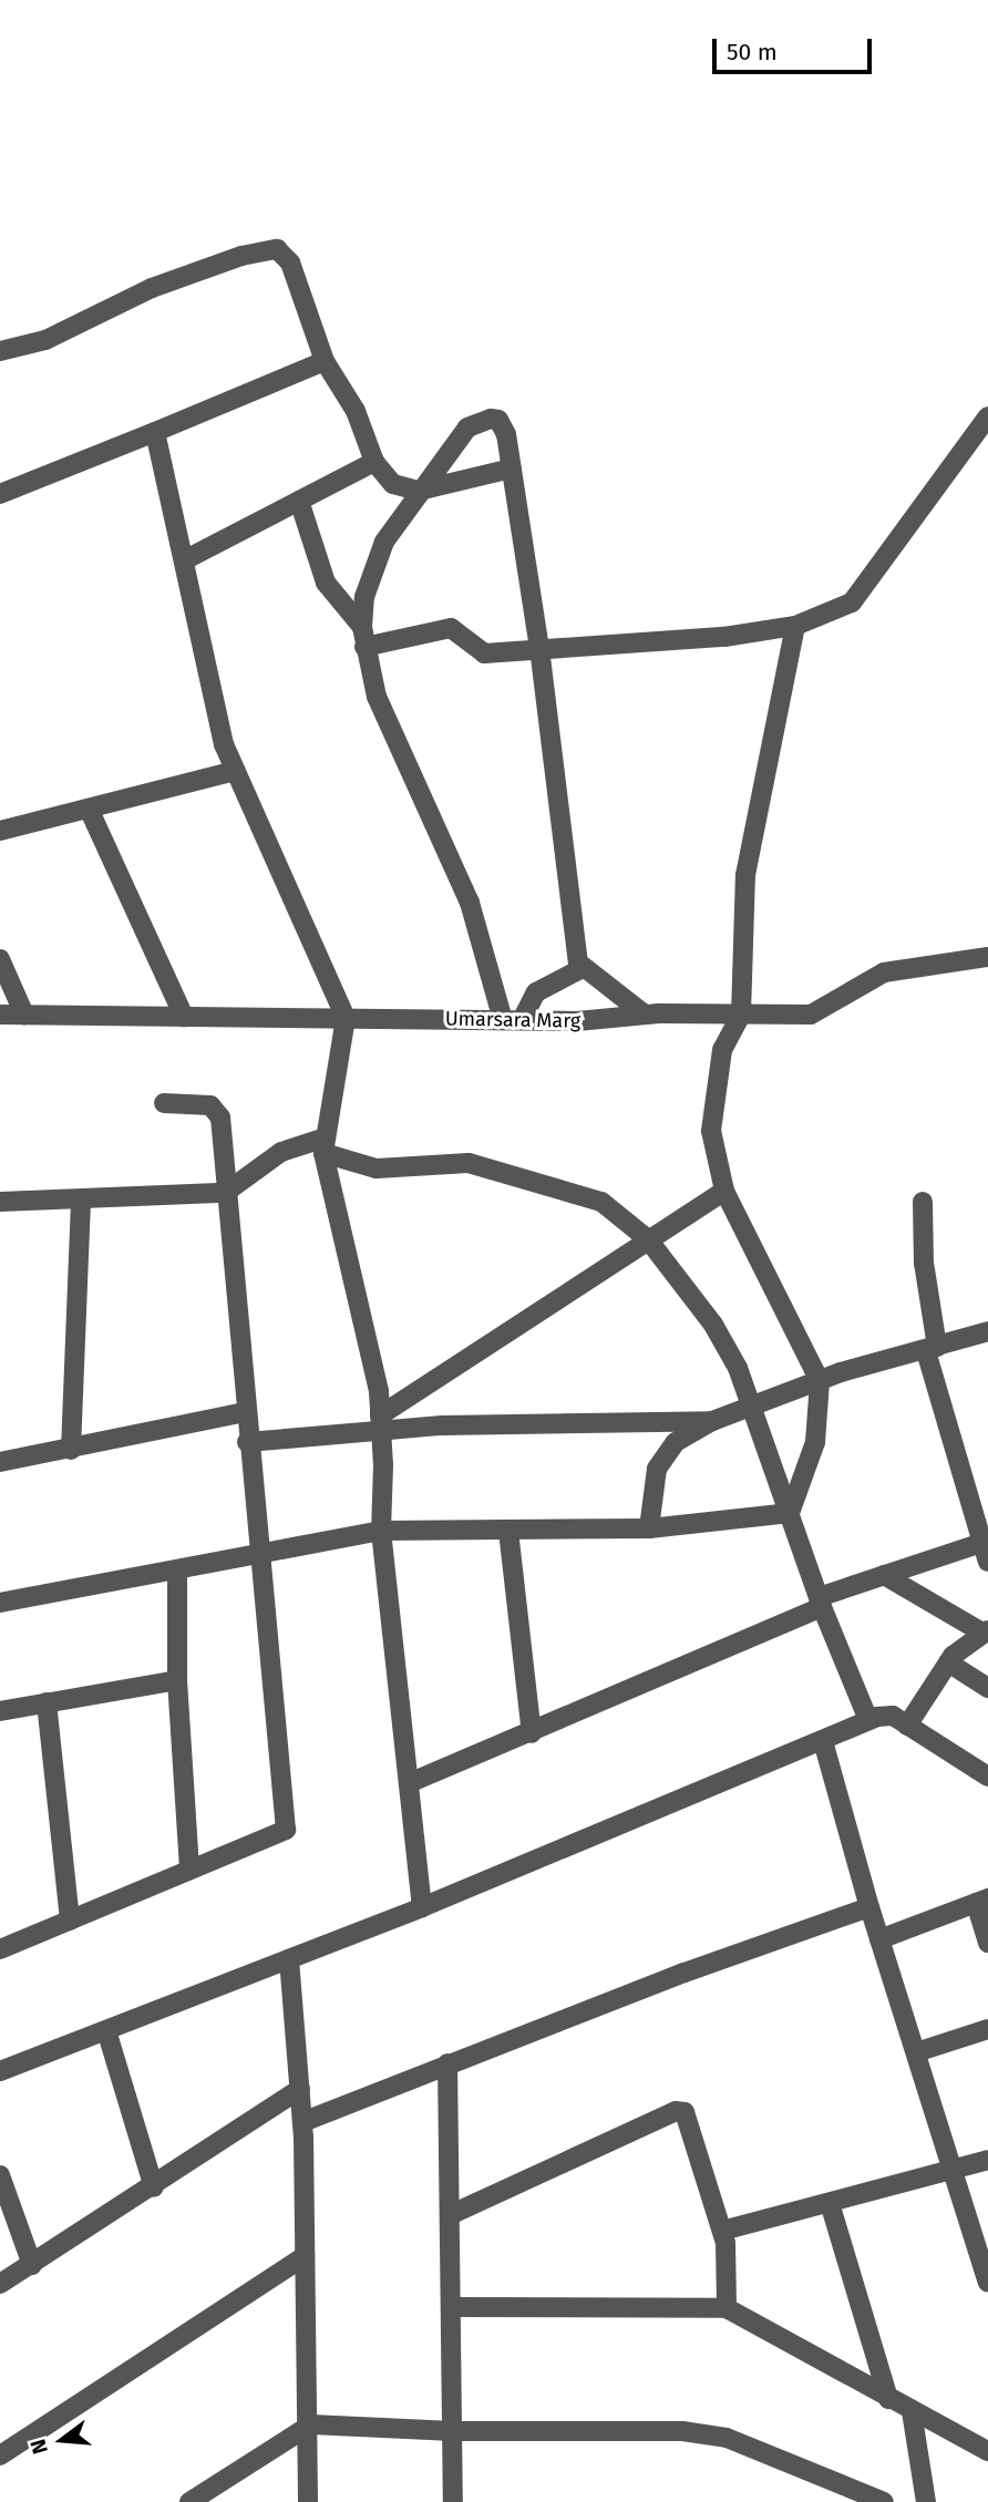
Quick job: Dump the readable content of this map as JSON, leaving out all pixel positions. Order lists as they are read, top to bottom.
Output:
{
  "streets": {
    "street": ["Umarsara Marg"]
  },
  "scale_bar": "50 m",
  "north": "left"
}
